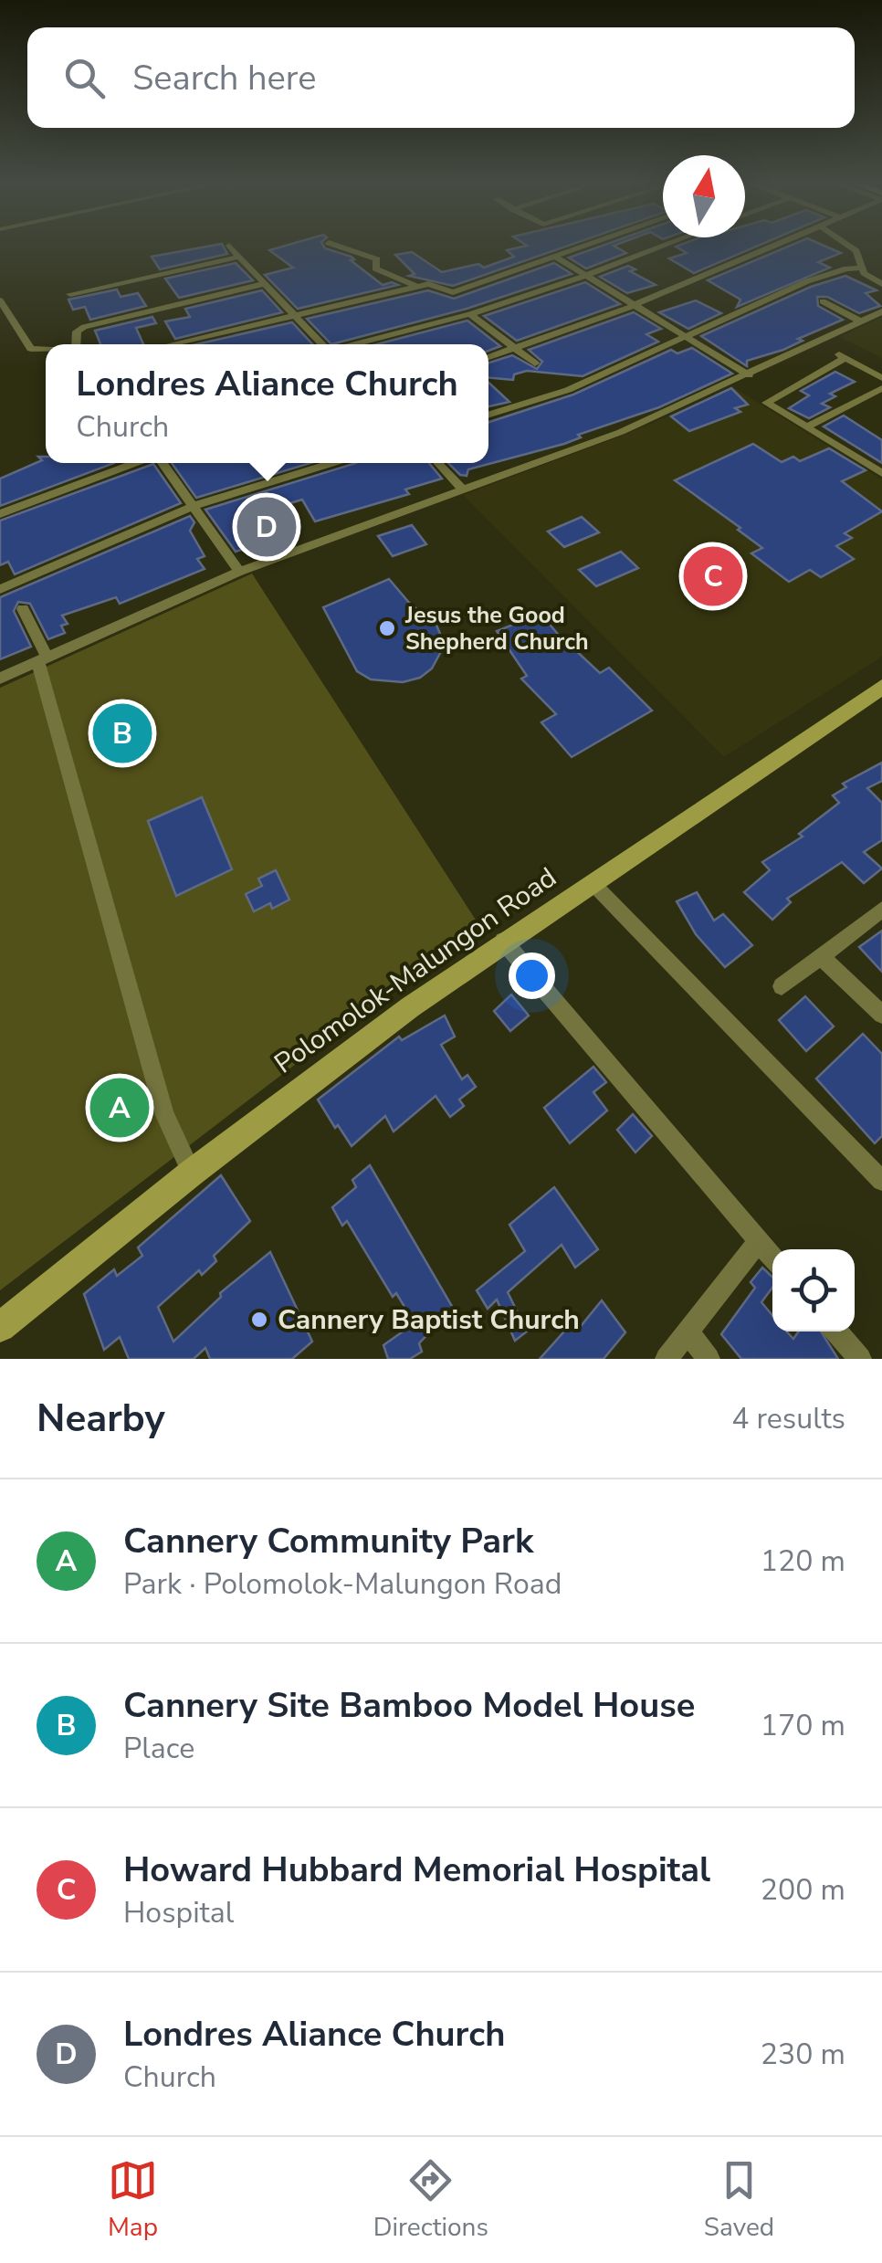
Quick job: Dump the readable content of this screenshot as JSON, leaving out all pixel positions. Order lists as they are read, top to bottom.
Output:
{
  "streets": {
    "main road": ["Polomolok-Malungon Road"]
  },
  "places": ["Jesus the Good Shepherd Church", "Cannery Baptist Church"],
  "north": "top",
  "page": {
    "search": "Search here",
    "popup": ["Londres Aliance Church", "Church"],
    "pins": [
      "D",
      "C",
      "B",
      "A"
    ],
    "heading": ["Nearby", "4 results"],
    "list": [
      {
        "mark": "A",
        "name": "Cannery Community Park",
        "note": "Park · Polomolok-Malungon Road",
        "value": "120 m"
      },
      {
        "mark": "B",
        "name": "Cannery Site Bamboo Model House",
        "note": "Place",
        "value": "170 m"
      },
      {
        "mark": "C",
        "name": "Howard Hubbard Memorial Hospital",
        "note": "Hospital",
        "value": "200 m"
      },
      {
        "mark": "D",
        "name": "Londres Aliance Church",
        "note": "Church",
        "value": "230 m"
      }
    ],
    "nav": ["Map", "Directions", "Saved"]
  }
}
